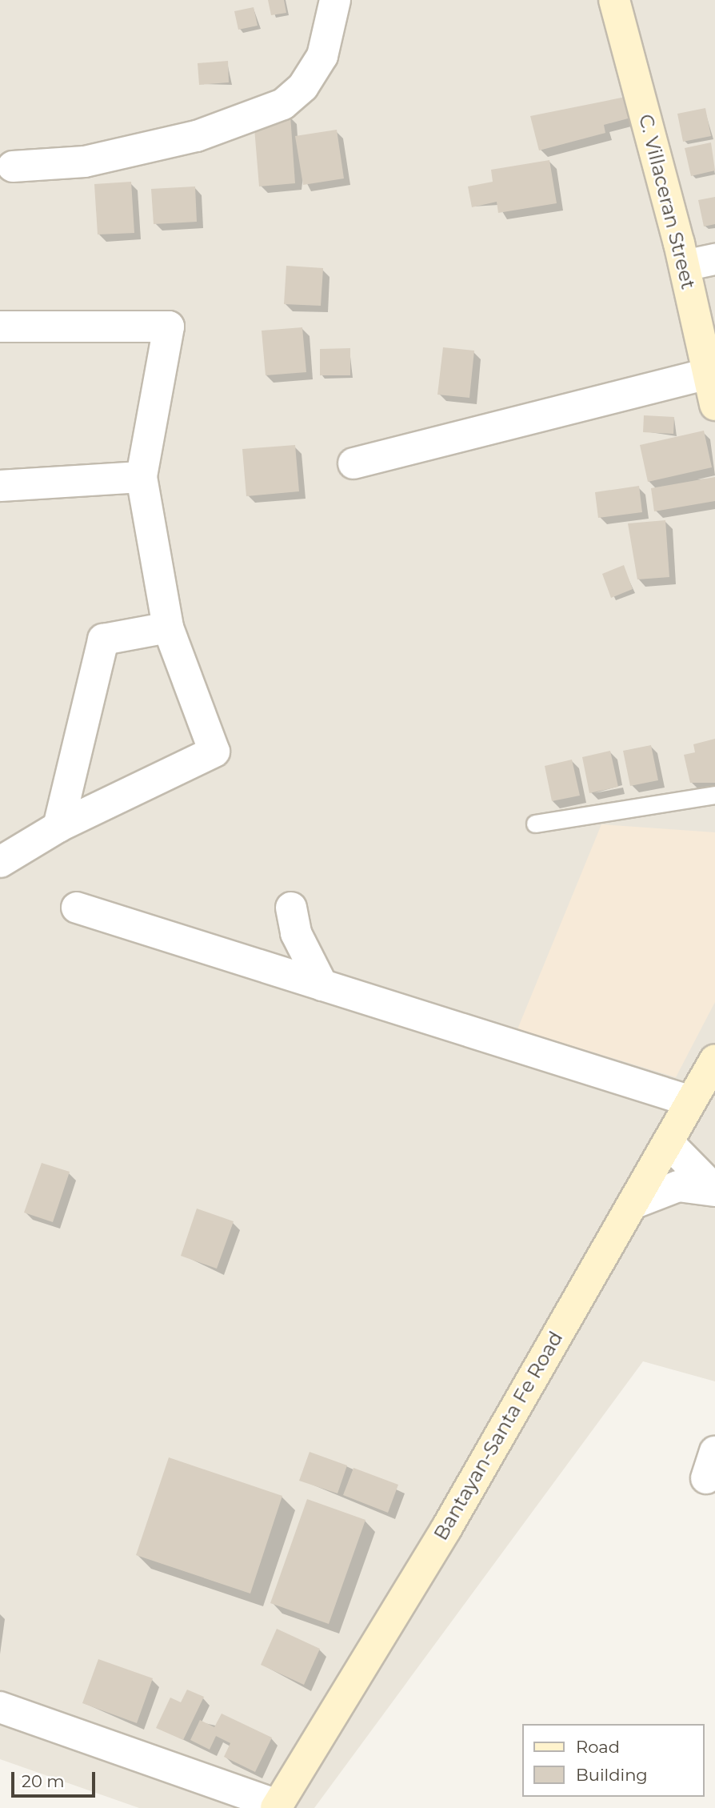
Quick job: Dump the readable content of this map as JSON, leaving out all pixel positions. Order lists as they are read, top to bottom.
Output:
{
  "streets": {
    "main road": ["C. Villaceran Street", "Bantayan-Santa Fe Road"]
  },
  "legend": ["Road", "Building"],
  "scale_bar": "20 m"
}
